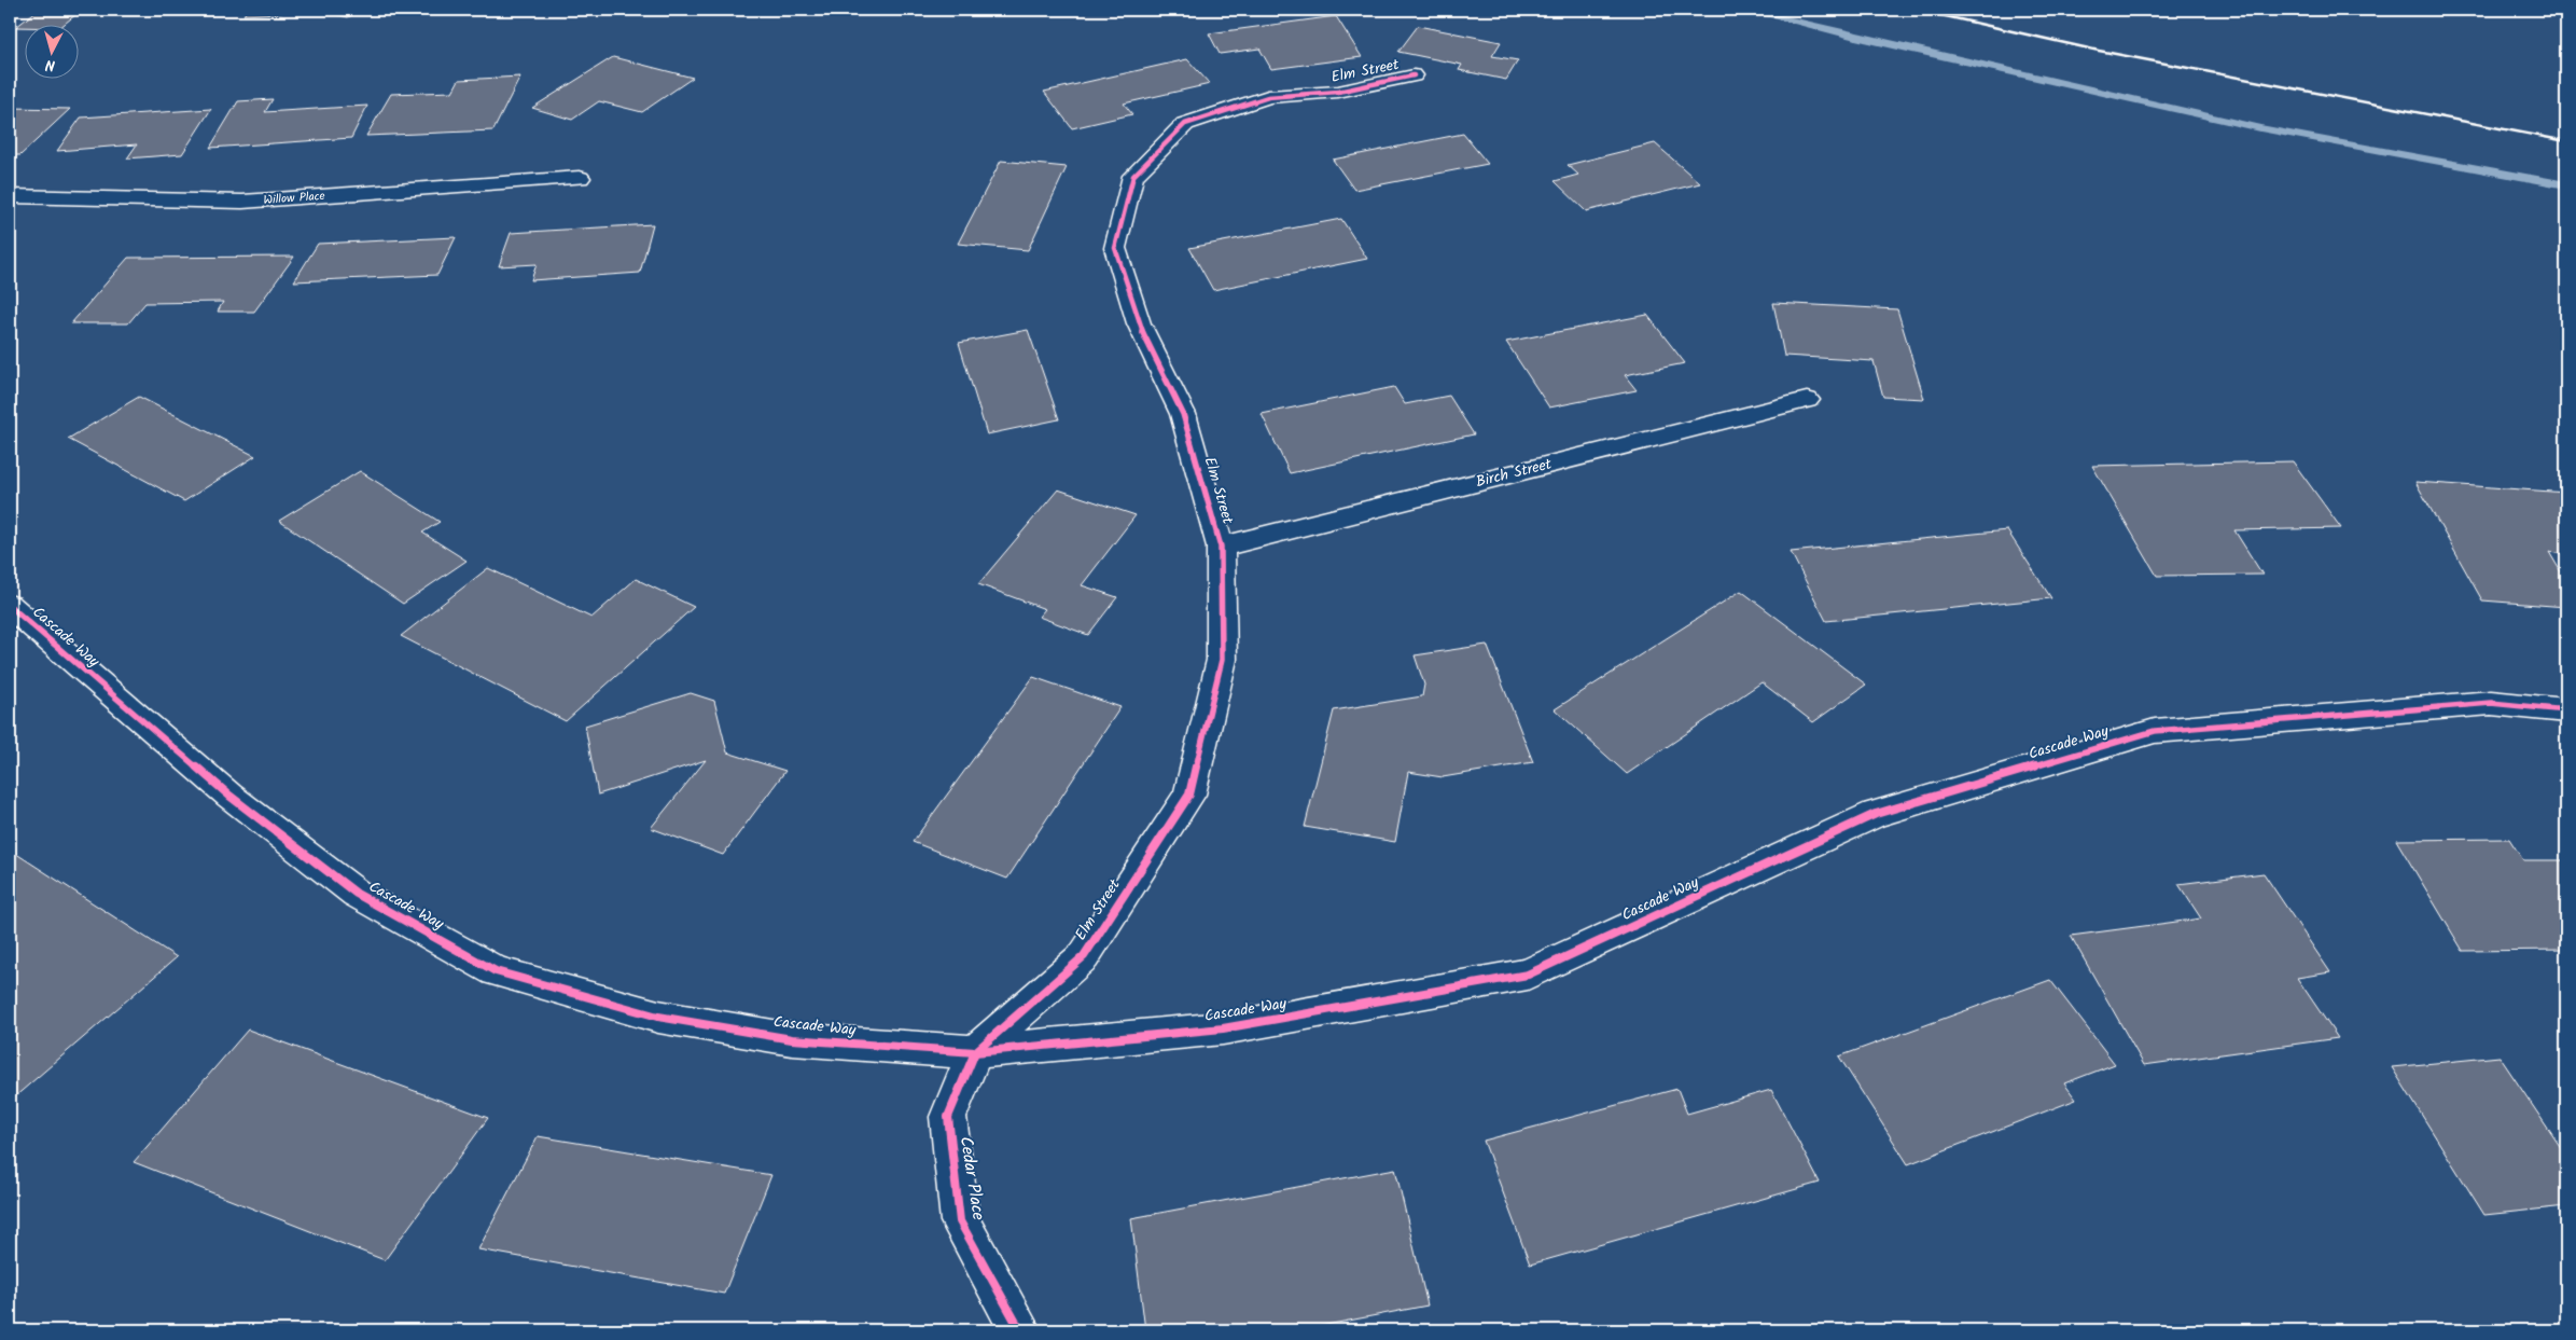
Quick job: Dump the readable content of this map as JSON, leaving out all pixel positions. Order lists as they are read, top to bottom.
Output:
{
  "streets": {
    "street": [
      "Elm Street",
      "Willow Place",
      "Birch Street",
      "Cascade Way",
      "Cedar Place"
    ]
  },
  "crossings": [
    ["Elm Street", "Birch Street"],
    ["Elm Street", "Cascade Way"],
    ["Elm Street", "Cedar Place"],
    ["Cascade Way", "Cedar Place"]
  ],
  "north": "bottom"
}
